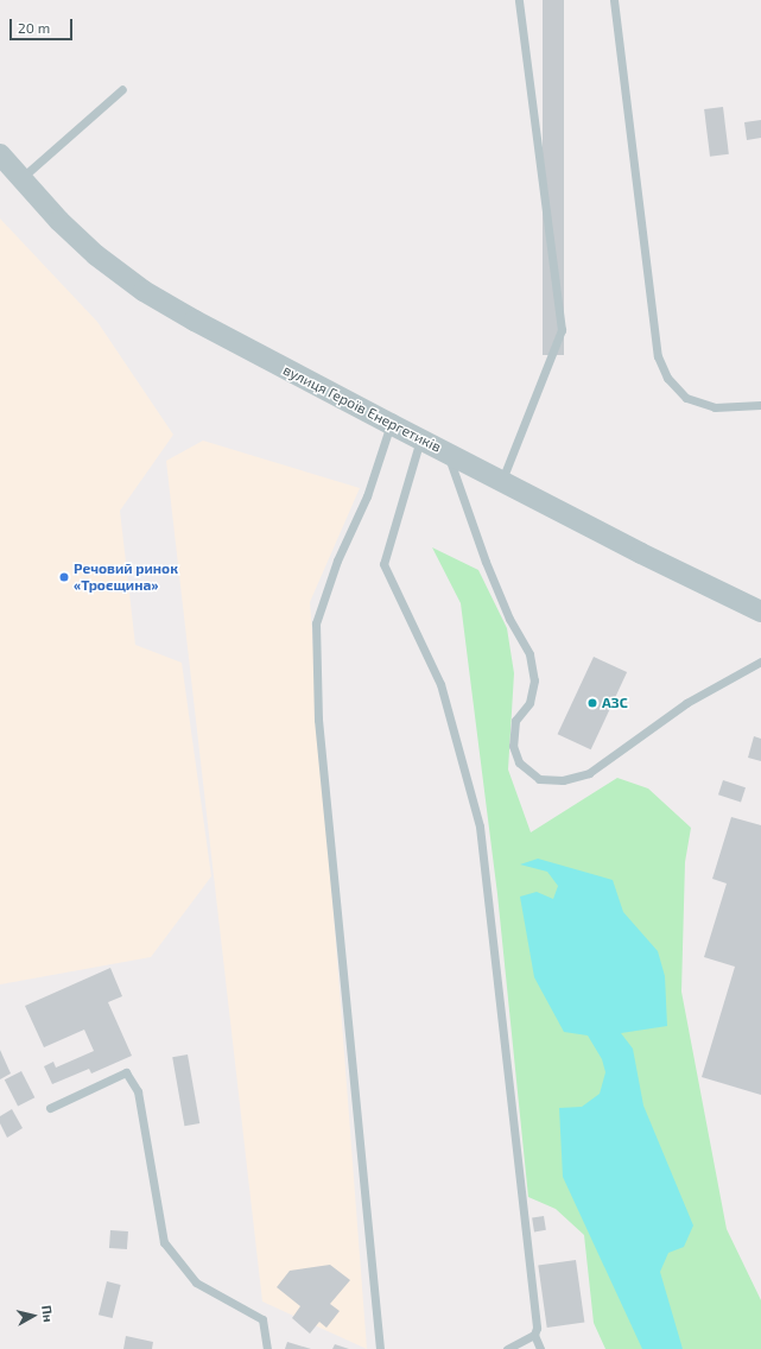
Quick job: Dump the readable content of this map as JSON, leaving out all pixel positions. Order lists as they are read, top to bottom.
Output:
{
  "streets": {
    "street": ["вулиця Героїв Енергетиків"]
  },
  "places": ["Речовий ринок «Троєщина»", "АЗС"],
  "scale_bar": "20 m",
  "north": "right"
}
